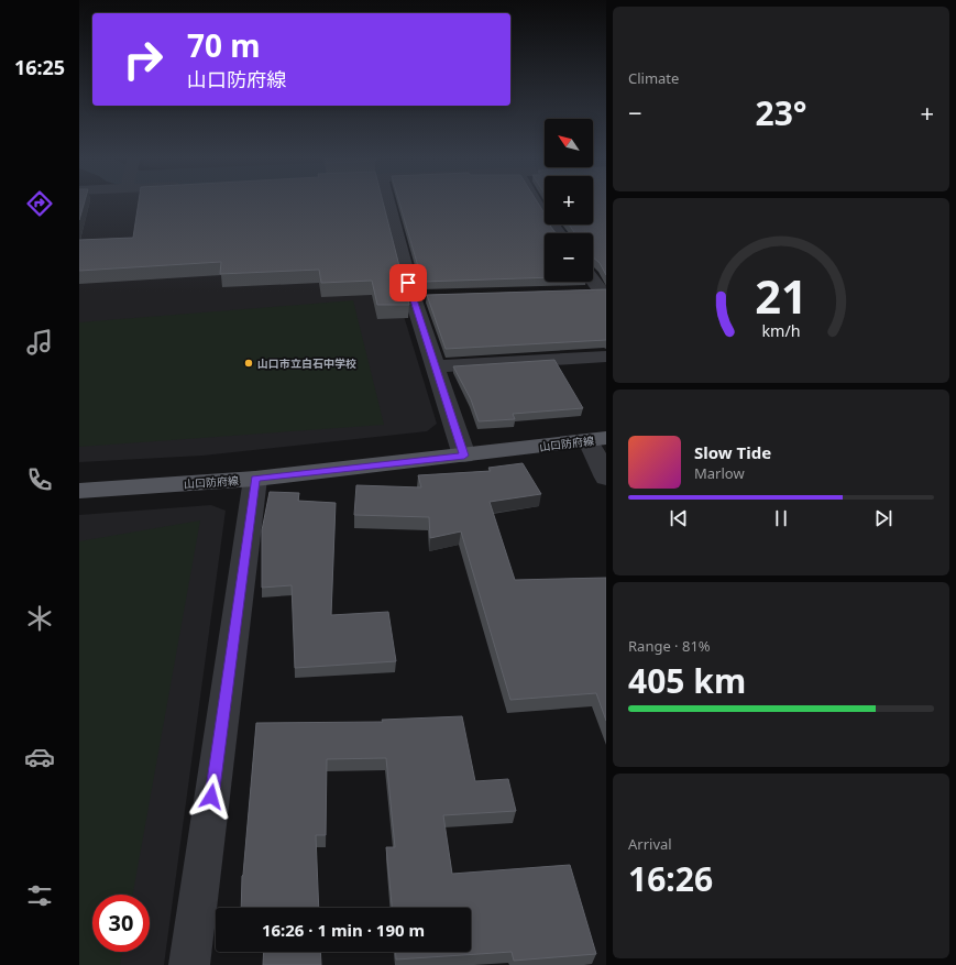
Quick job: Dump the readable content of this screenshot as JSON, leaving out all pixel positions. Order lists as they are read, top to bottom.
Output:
{
  "streets": {
    "main road": ["山口防府線"]
  },
  "places": ["山口市立白石中学校"],
  "north": "top left",
  "page": {
    "tabs": "16:25",
    "tile": [
      "Climate",
      ["Range · 81%", "405 km"],
      ["Arrival", "16:26"]
    ],
    "turn": ["70 m", "山口防府線"],
    "heat": ["−", "23°", "+"],
    "map_buttons": ["+", "−"],
    "song": ["Slow Tide", "Marlow"],
    "limit": "30",
    "trip": "16:26 · 1 min · 190 m",
    "gauge": ["21", "km/h"]
  }
}
